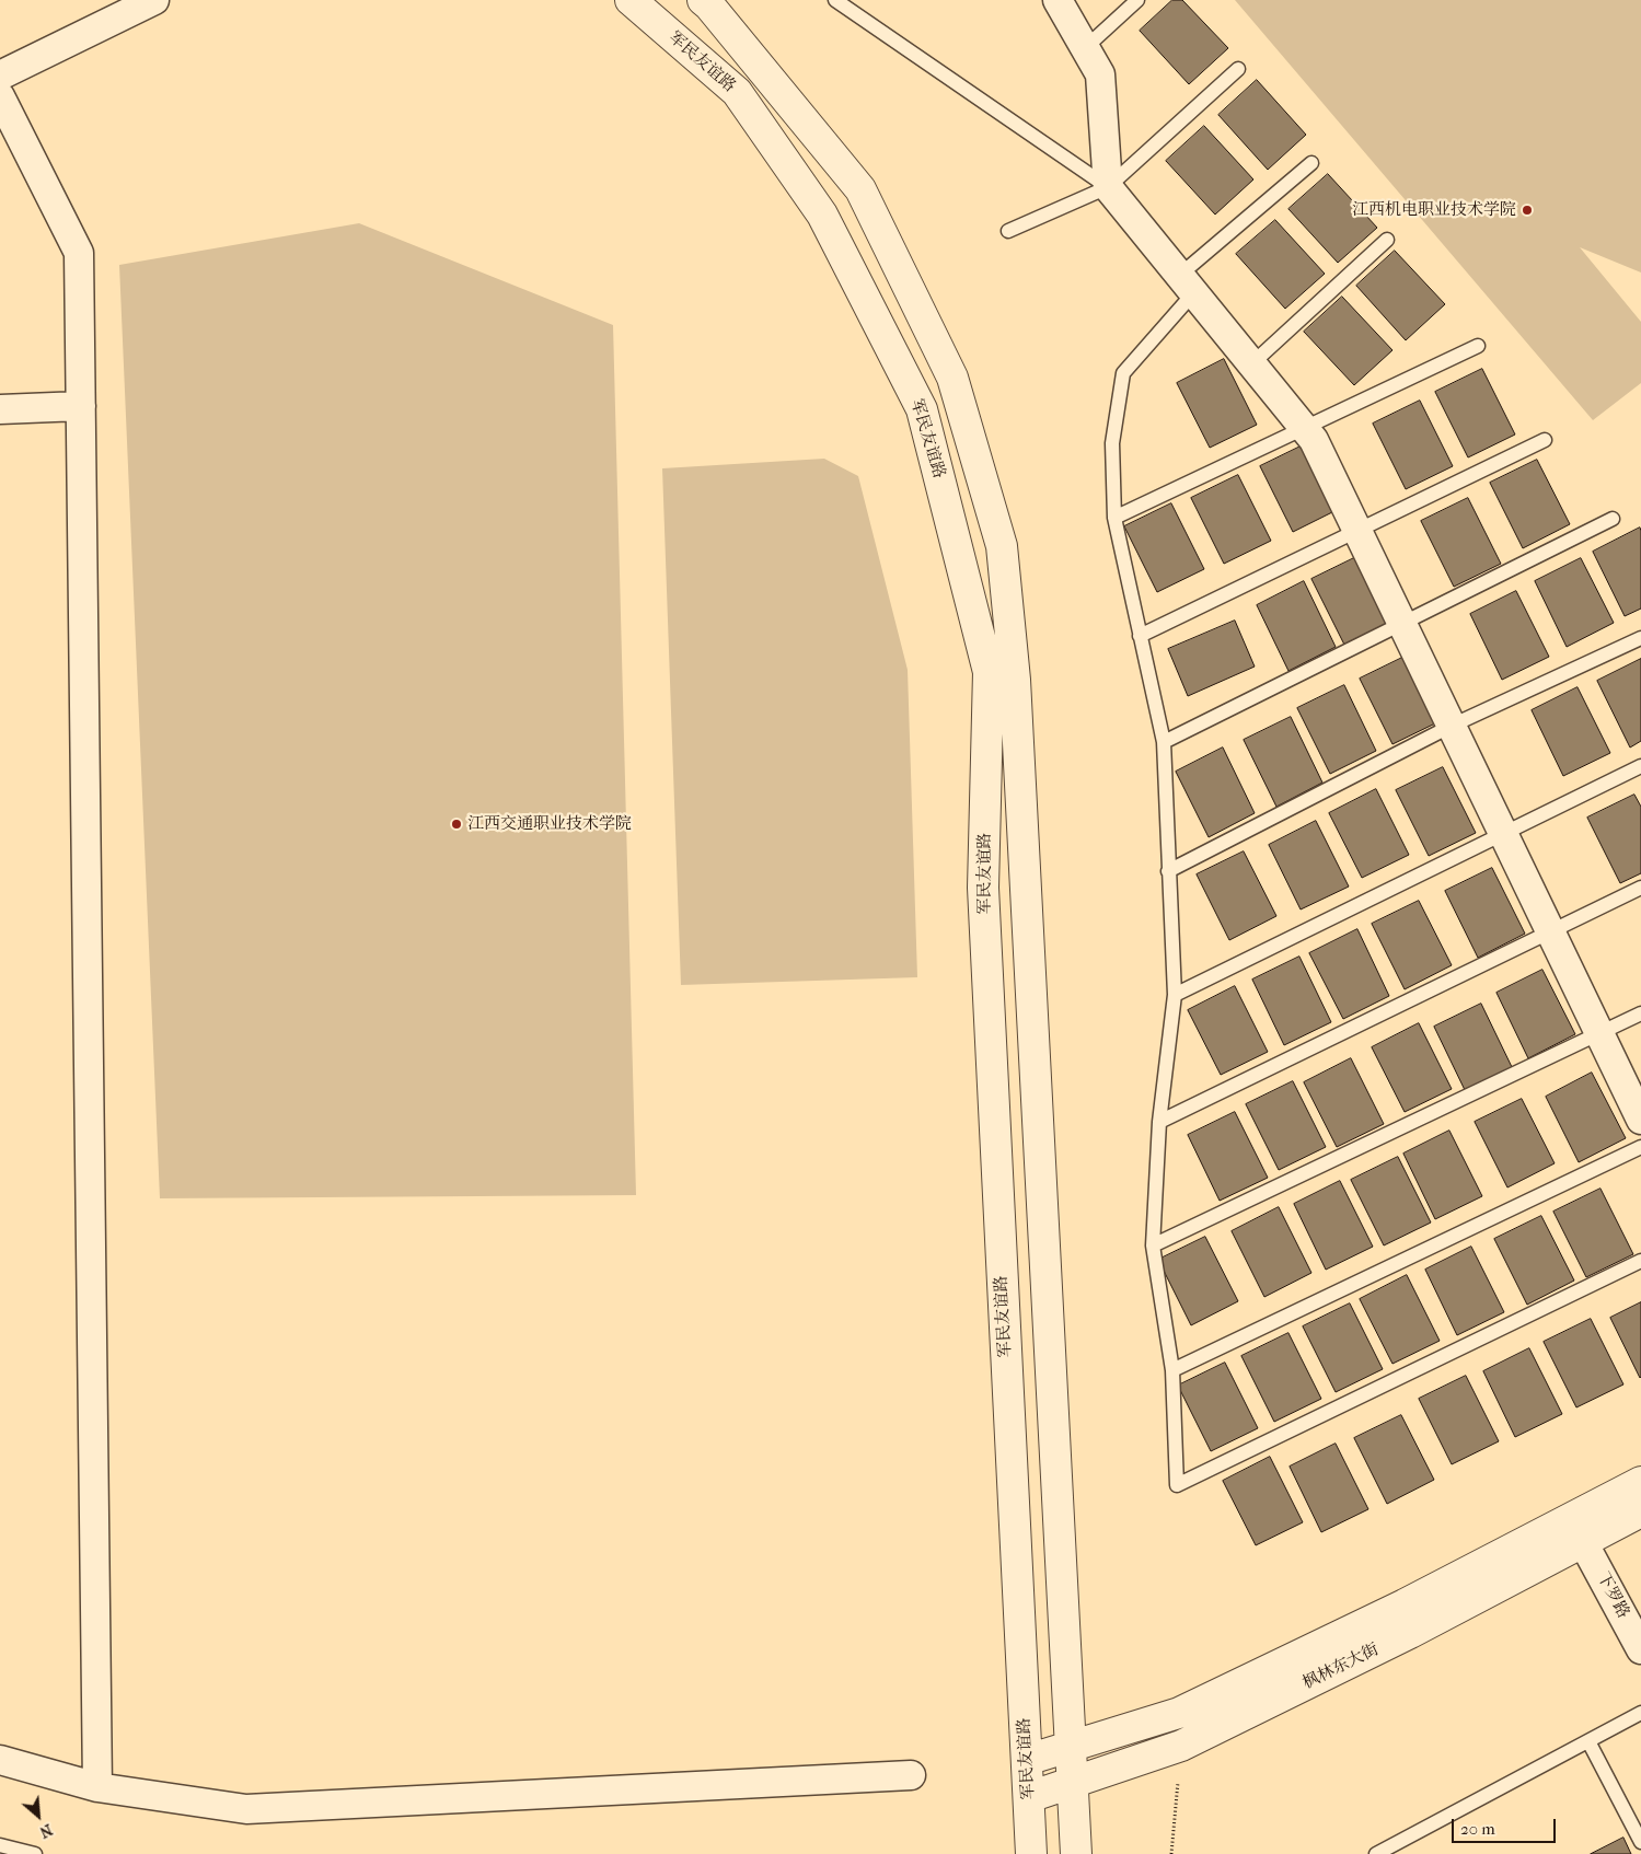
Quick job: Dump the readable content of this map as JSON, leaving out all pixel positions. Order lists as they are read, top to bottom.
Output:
{
  "streets": {
    "street": ["军民友谊路", "下罗路", "枫林东大街"]
  },
  "crossings": [
    ["军民友谊路", "枫林东大街"],
    ["下罗路", "枫林东大街"]
  ],
  "places": ["江西机电职业技术学院", "江西交通职业技术学院"],
  "scale_bar": "20 m",
  "north": "bottom right"
}
